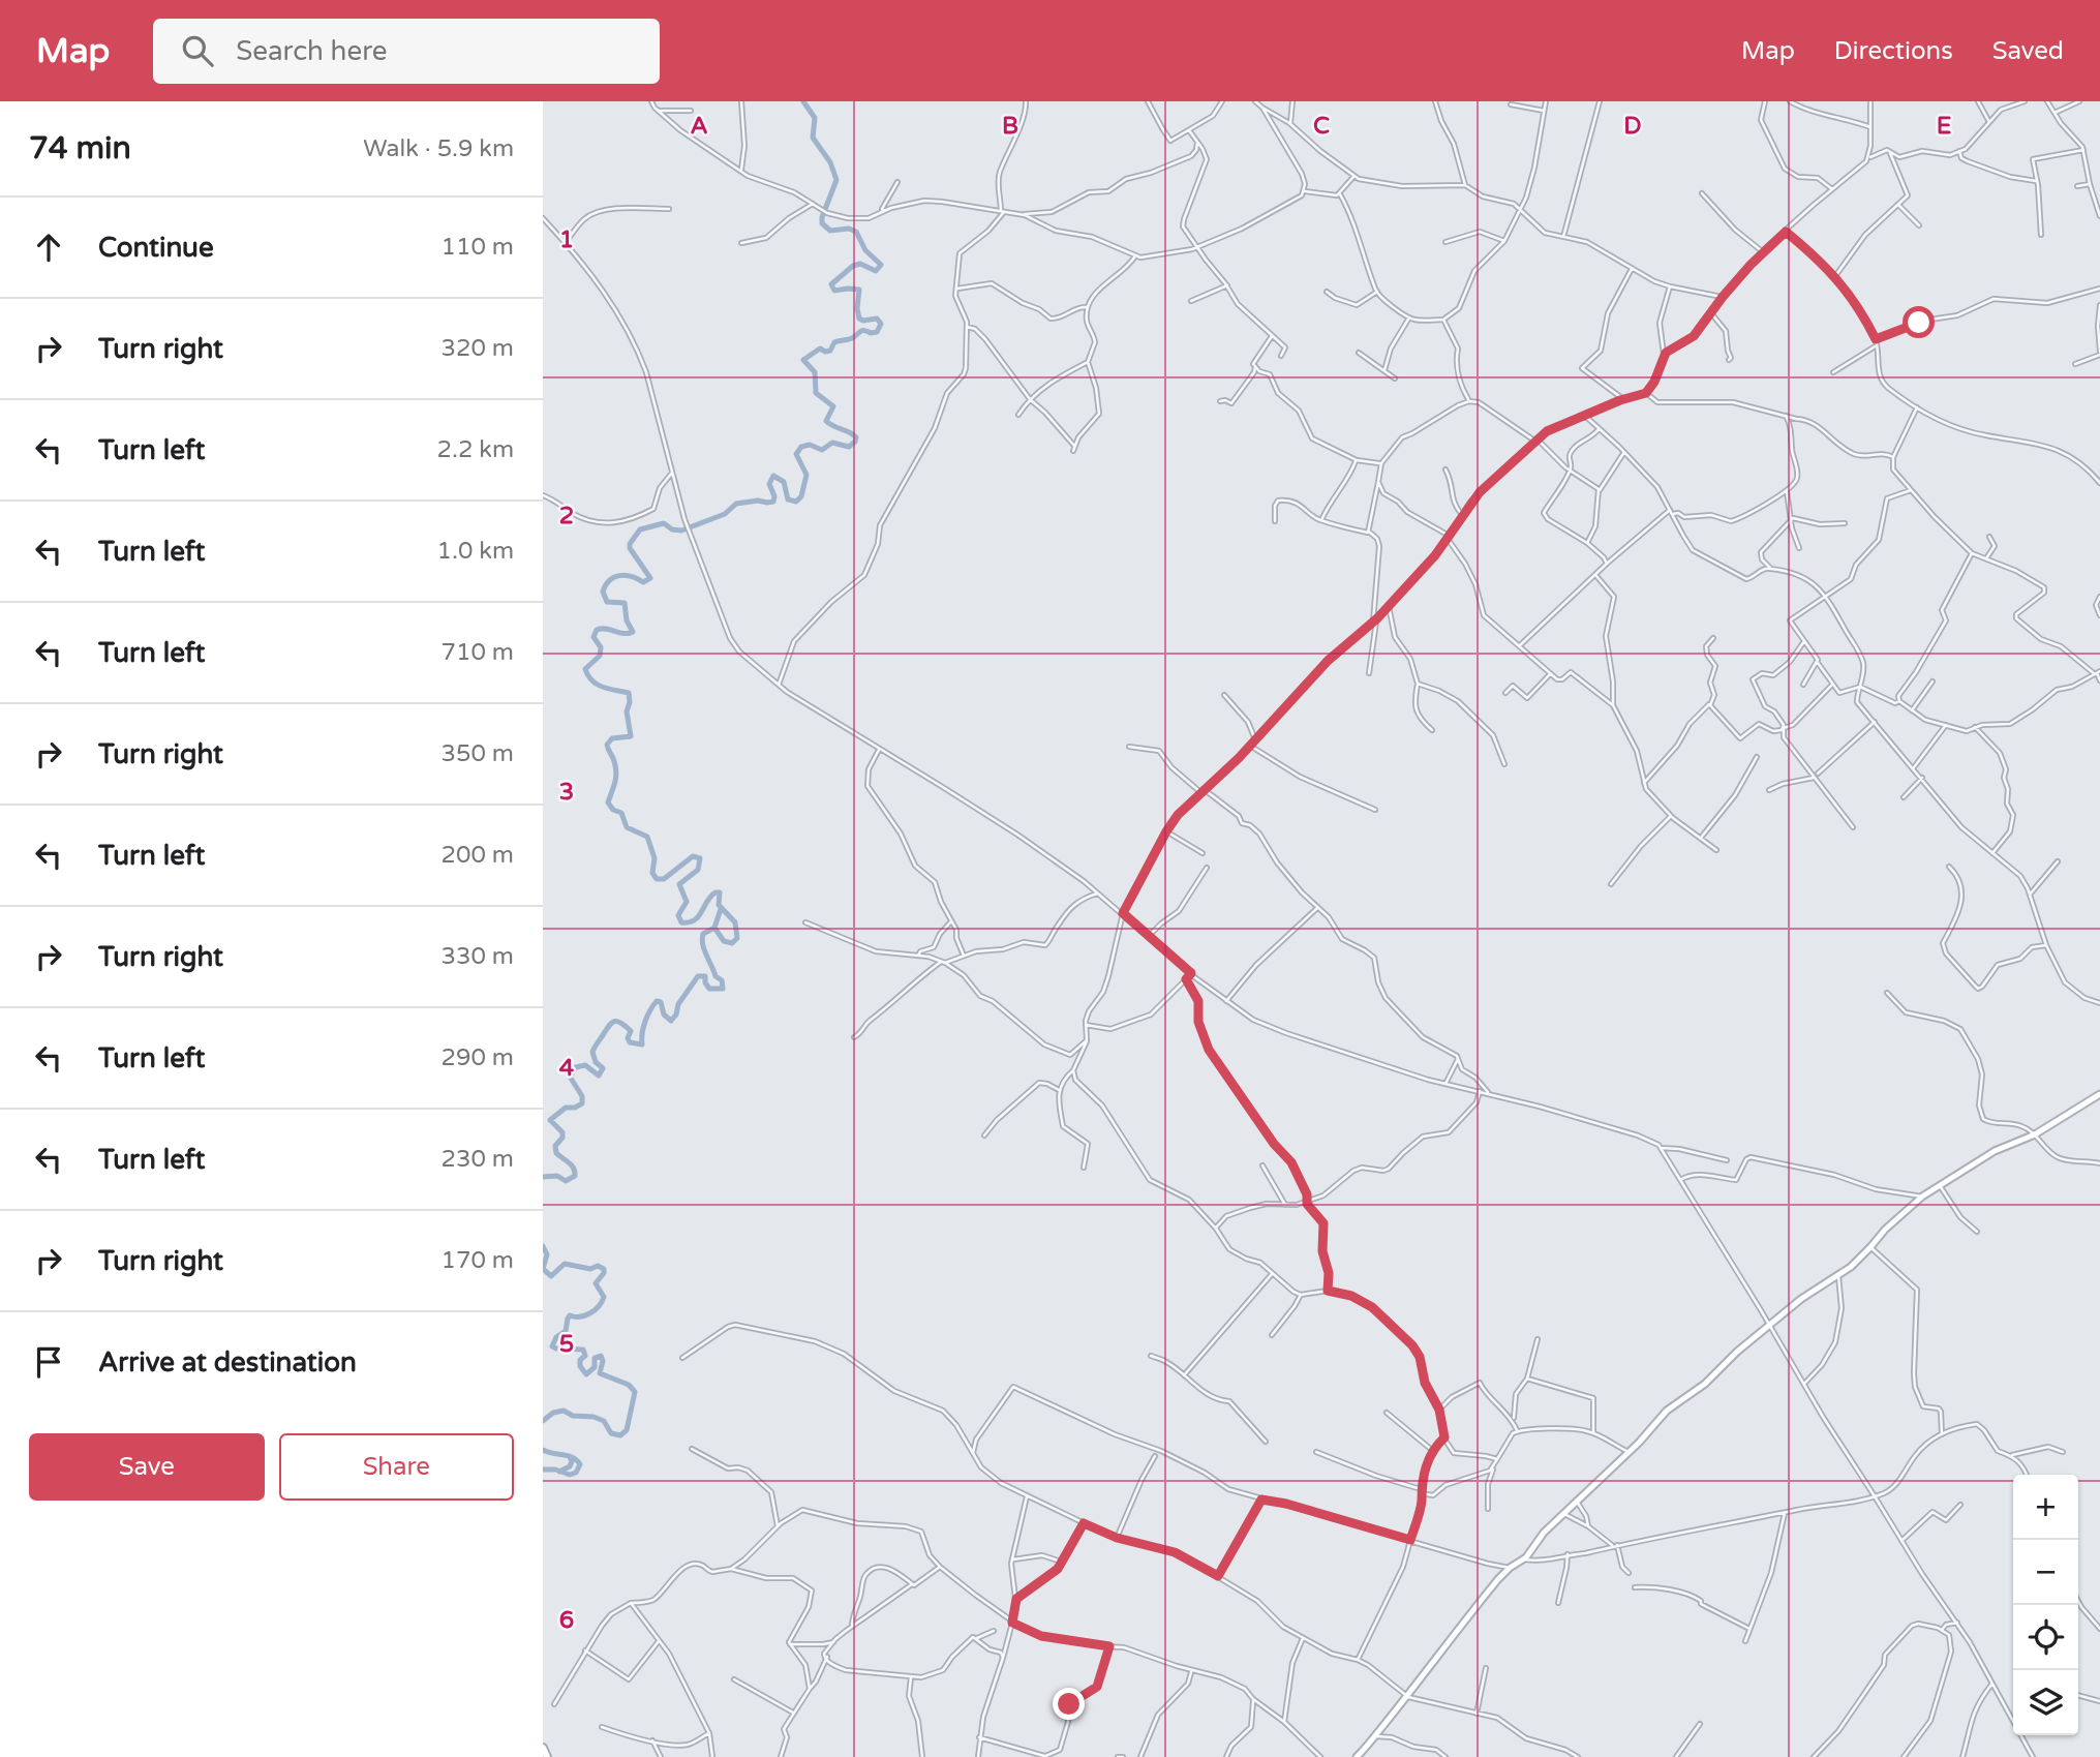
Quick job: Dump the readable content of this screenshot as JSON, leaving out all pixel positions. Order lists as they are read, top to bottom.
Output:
{
  "page": {
    "header": "Map",
    "search": "Search here",
    "nav": ["Map", "Directions", "Saved"],
    "heading": ["74 min", "Walk · 5.9 km"],
    "list": [
      ["Continue", "110 m"],
      ["Turn right", "320 m"],
      ["Turn left", "2.2 km"],
      ["Turn left", "1.0 km"],
      ["Turn left", "710 m"],
      ["Turn right", "350 m"],
      ["Turn left", "200 m"],
      ["Turn right", "330 m"],
      ["Turn left", "290 m"],
      ["Turn left", "230 m"],
      ["Turn right", "170 m"],
      "Arrive at destination"
    ],
    "buttons": ["Save", "Share"],
    "map_buttons": ["+", "−"]
  },
  "grid": {
    "columns": [
      "A",
      "B",
      "C",
      "D",
      "E"
    ],
    "rows": [
      "1",
      "2",
      "3",
      "4",
      "5",
      "6"
    ]
  }
}
